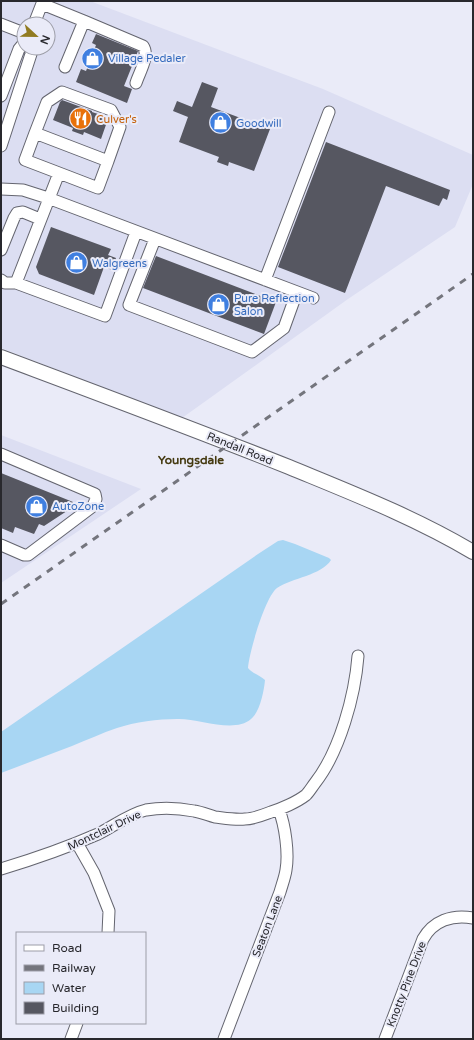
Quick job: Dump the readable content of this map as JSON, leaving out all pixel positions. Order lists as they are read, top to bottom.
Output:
{
  "streets": {
    "main road": ["Randall Road"],
    "street": ["Montclair Drive", "Seaton Lane", "Knotty Pine Drive"]
  },
  "crossings": [
    ["Montclair Drive", "Seaton Lane"]
  ],
  "districts": ["Youngsdale"],
  "places": {
    "shop": [
      "Village Pedaler",
      "Goodwill",
      "Walgreens",
      "Pure Reflection Salon",
      "AutoZone"
    ],
    "restaurant": ["Culver's"]
  },
  "legend": [
    "Road",
    "Railway",
    "Water",
    "Building"
  ],
  "north": "right"
}
